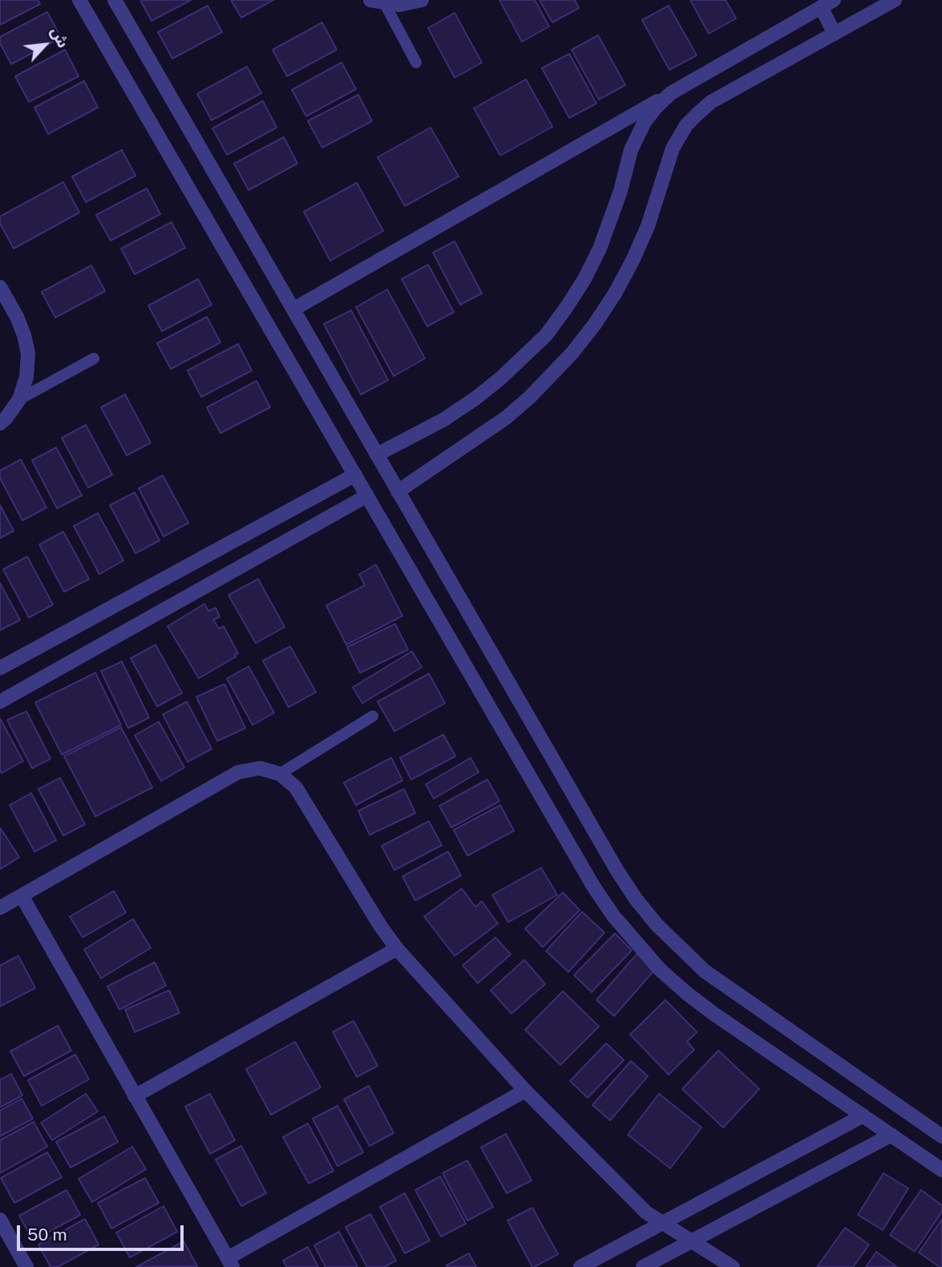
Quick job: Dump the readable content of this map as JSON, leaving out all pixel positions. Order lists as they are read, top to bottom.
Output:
{
  "scale_bar": "50 m",
  "north": "top right"
}
